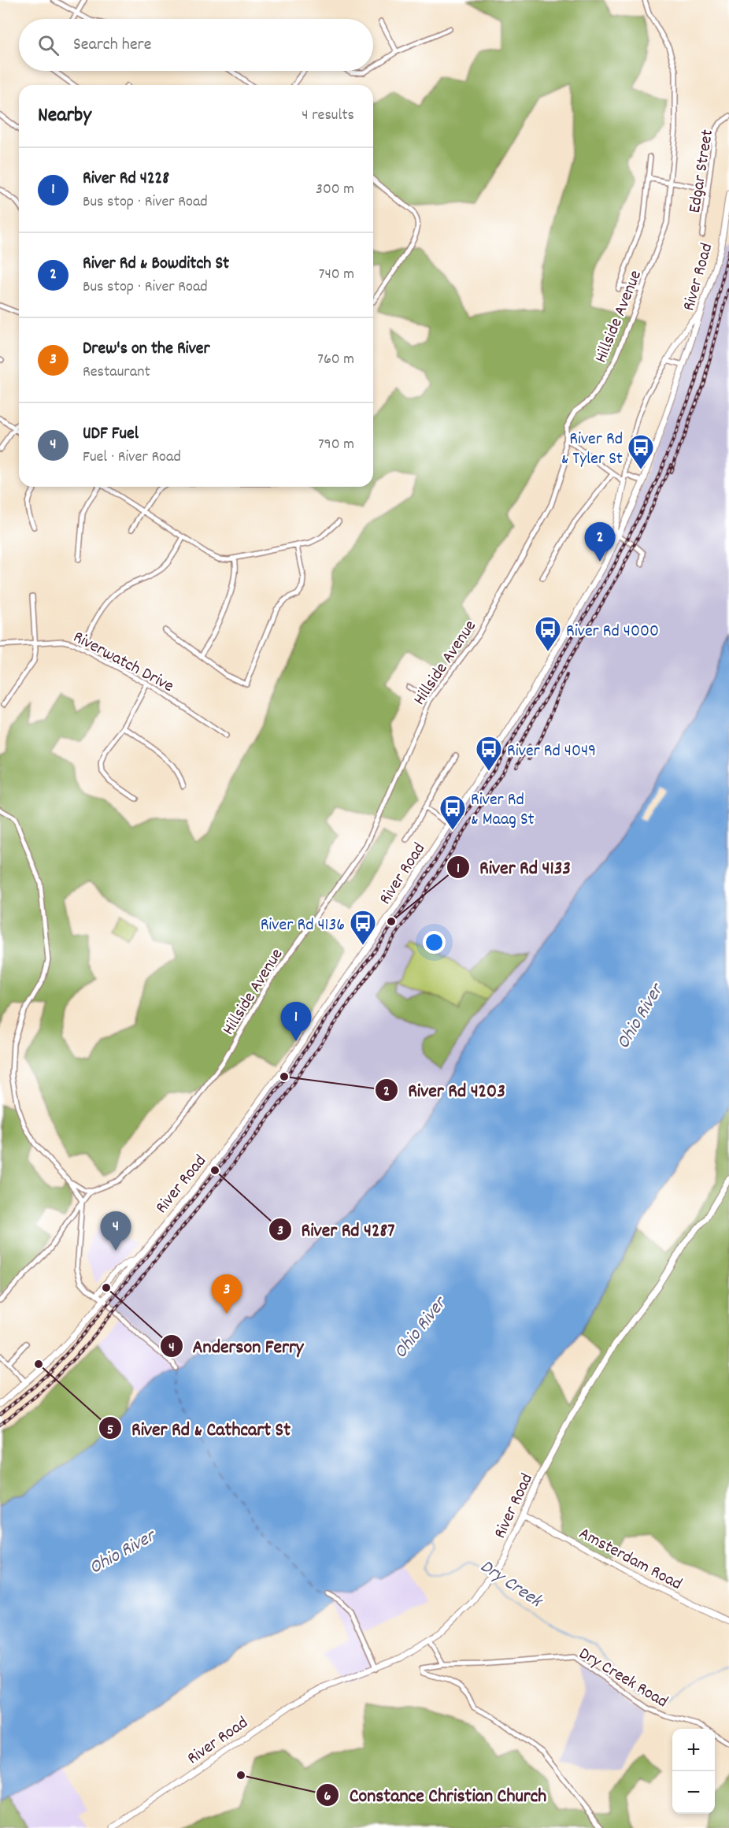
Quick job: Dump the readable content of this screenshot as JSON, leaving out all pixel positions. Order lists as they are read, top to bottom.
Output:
{
  "streets": {
    "main road": ["River Road", "Amsterdam Road"],
    "street": [
      "Edgar Street",
      "Hillside Avenue",
      "Riverwatch Drive",
      "Dry Creek Road"
    ]
  },
  "crossings": [
    ["River Road", "Amsterdam Road"]
  ],
  "water": ["Ohio River", "Dry Creek"],
  "places": {
    "bus stop": [
      "River Rd & Tyler St",
      "River Rd 4000",
      "River Rd 4049",
      "River Rd & Maag St",
      "River Rd 4136"
    ],
    "other": [
      "River Rd 4133",
      "River Rd 4203",
      "River Rd 4287",
      "Anderson Ferry",
      "River Rd & Cathcart St",
      "Constance Christian Church"
    ]
  },
  "page": {
    "search": "Search here",
    "heading": ["Nearby", "4 results"],
    "list": [
      {
        "mark": "1",
        "name": "River Rd 4228",
        "note": "Bus stop · River Road",
        "value": "300 m"
      },
      {
        "mark": "2",
        "name": "River Rd & Bowditch St",
        "note": "Bus stop · River Road",
        "value": "740 m"
      },
      {
        "mark": "3",
        "name": "Drew's on the River",
        "note": "Restaurant",
        "value": "760 m"
      },
      {
        "mark": "4",
        "name": "UDF Fuel",
        "note": "Fuel · River Road",
        "value": "790 m"
      }
    ],
    "pins": [
      "2",
      "1",
      "4",
      "3"
    ],
    "map_buttons": ["+", "−"]
  }
}
